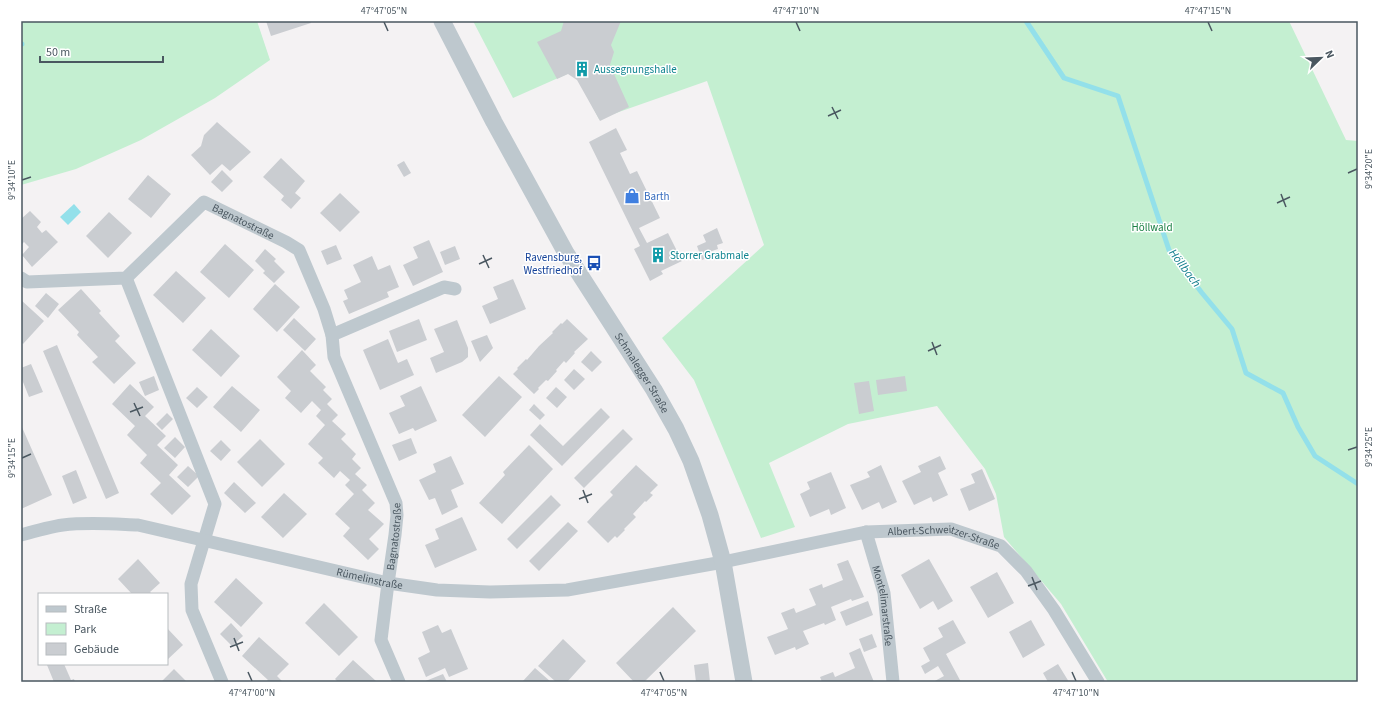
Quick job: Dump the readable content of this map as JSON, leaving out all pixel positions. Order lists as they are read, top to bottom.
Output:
{
  "streets": {
    "street": [
      "Bagnatostraße",
      "Schmalegger Straße",
      "Albert-Schweitzer-Straße",
      "Rümelinstraße",
      "Montelimarstraße"
    ]
  },
  "crossings": [
    ["Bagnatostraße", "Rümelinstraße"],
    ["Schmalegger Straße", "Albert-Schweitzer-Straße"],
    ["Schmalegger Straße", "Rümelinstraße"],
    ["Albert-Schweitzer-Straße", "Rümelinstraße"],
    ["Albert-Schweitzer-Straße", "Montelimarstraße"]
  ],
  "water": ["Höllbach"],
  "parks": ["Höllwald"],
  "places": {
    "building": ["Aussegnungshalle", "Storrer Grabmale"],
    "shop": ["Barth"],
    "bus stop": ["Ravensburg, Westfriedhof"]
  },
  "legend": ["Straße", "Park", "Gebäude"],
  "scale_bar": "50 m",
  "north": "top right",
  "coordinates": [
    "47°47'05\"N",
    "47°47'10\"N",
    "47°47'15\"N",
    "9°34'20\"E",
    "9°34'10\"E",
    "9°34'25\"E",
    "9°34'15\"E",
    "47°47'00\"N"
  ]
}
